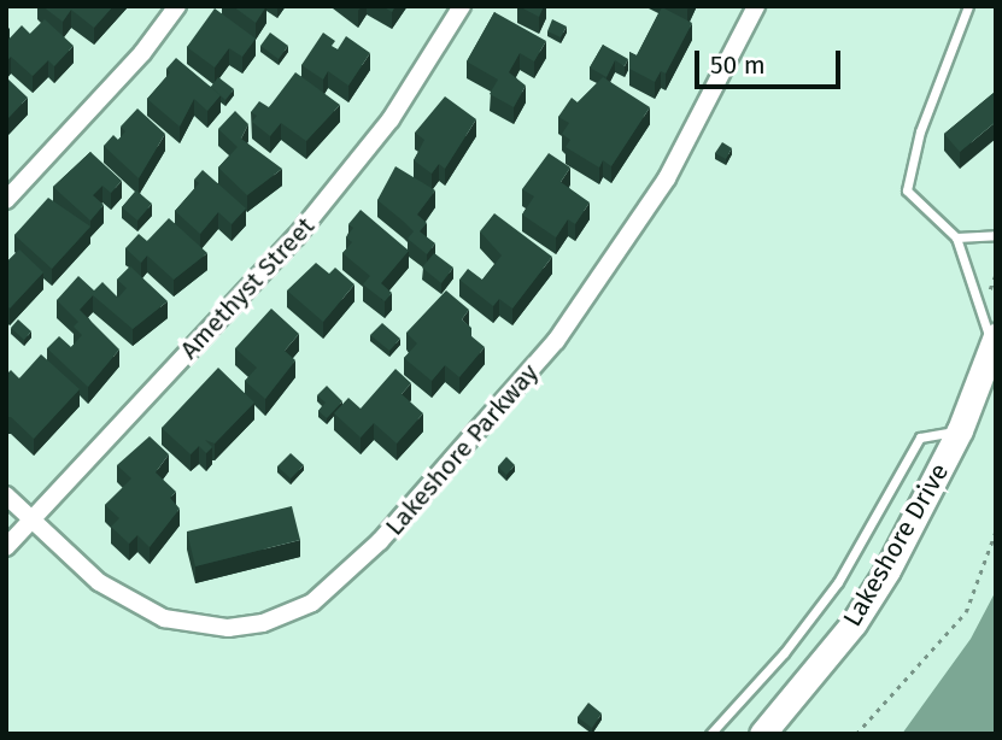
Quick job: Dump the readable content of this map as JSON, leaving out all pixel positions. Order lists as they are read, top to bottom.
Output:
{
  "streets": {
    "street": ["Amethyst Street", "Lakeshore Parkway", "Lakeshore Drive"]
  },
  "crossings": [
    ["Amethyst Street", "Lakeshore Parkway"]
  ],
  "scale_bar": "50 m"
}
